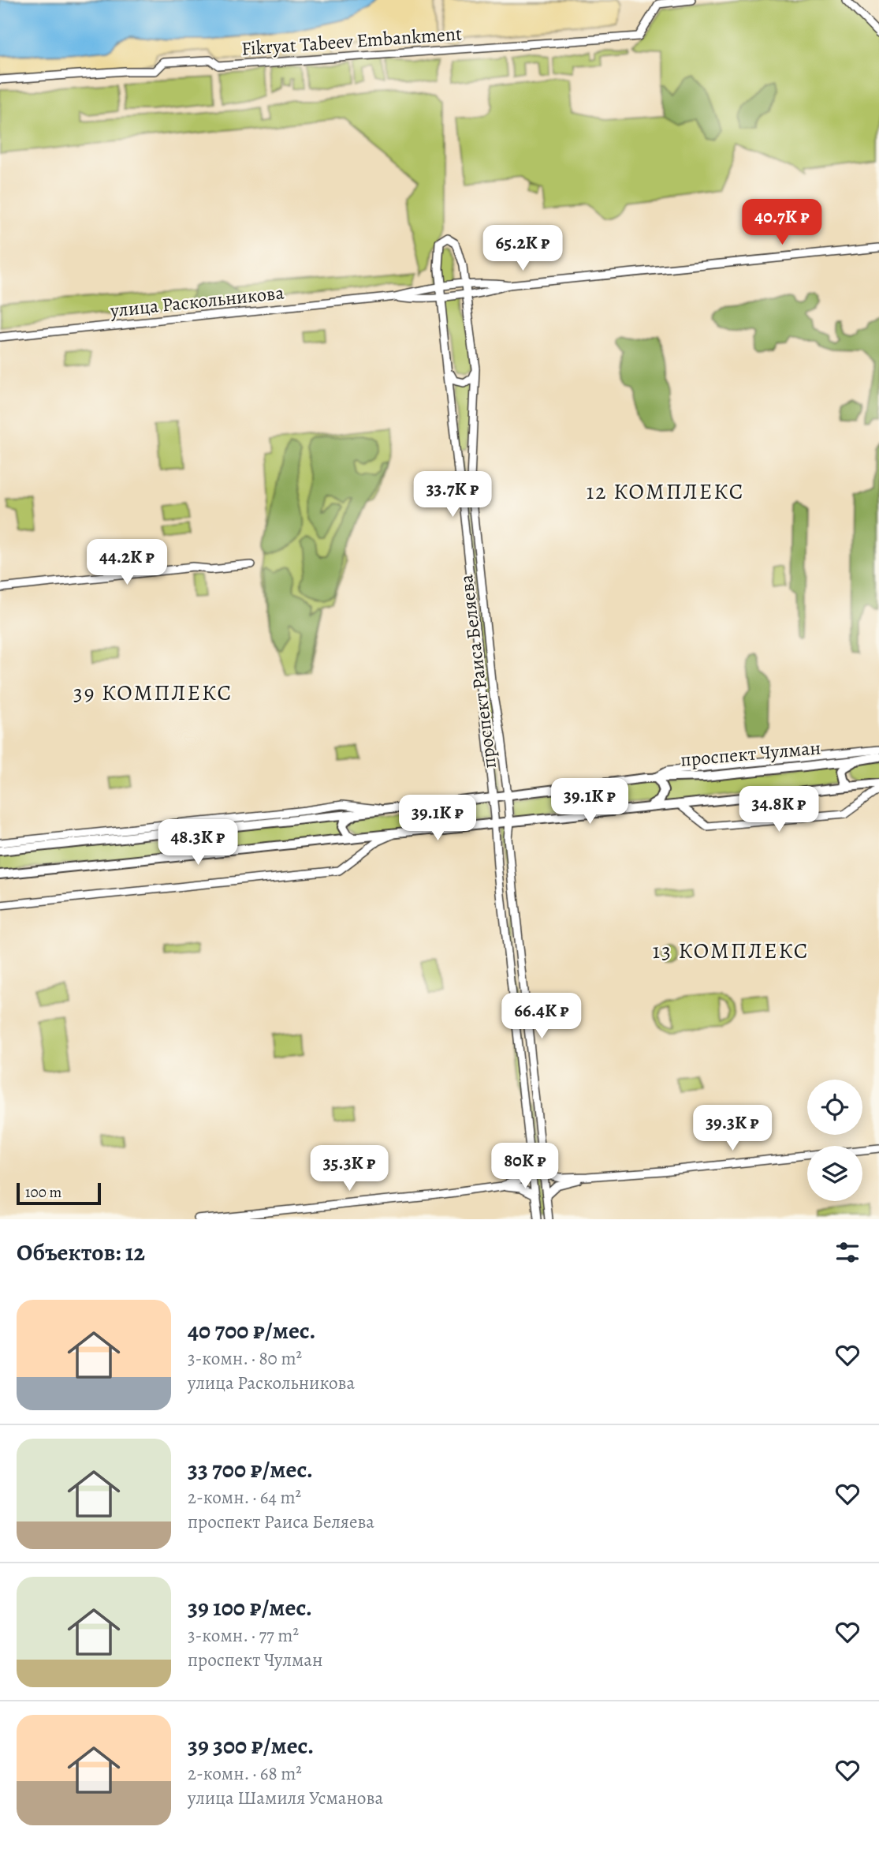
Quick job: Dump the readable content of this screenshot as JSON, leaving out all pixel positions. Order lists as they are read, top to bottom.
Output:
{
  "streets": {
    "main road": ["проспект Чулман"],
    "street": ["Fikryat Tabeev Embankment", "улица Раскольникова", "проспект Раиса Беляева"]
  },
  "crossings": [
    ["улица Раскольникова", "проспект Раиса Беляева"],
    ["проспект Раиса Беляева", "проспект Чулман"]
  ],
  "districts": ["12 КОМПЛЕКС", "39 КОМПЛЕКС", "13 КОМПЛЕКС"],
  "scale_bar": "100 m",
  "page": {
    "price": [
      "40.7K ₽",
      "65.2K ₽",
      "33.7K ₽",
      "44.2K ₽",
      "39.1K ₽",
      "34.8K ₽",
      "39.1K ₽",
      "48.3K ₽",
      "66.4K ₽",
      "39.3K ₽",
      "80K ₽",
      "35.3K ₽"
    ],
    "scale": "100 m",
    "heading": "Объектов: 12",
    "list": [
      {
        "name": "40 700 ₽/мес.",
        "note": "3-комн. · 80 m² · улица Раскольникова"
      },
      {
        "name": "33 700 ₽/мес.",
        "note": "2-комн. · 64 m² · проспект Раиса Беляева"
      },
      {
        "name": "39 100 ₽/мес.",
        "note": "3-комн. · 77 m² · проспект Чулман"
      },
      {
        "name": "39 300 ₽/мес.",
        "note": "2-комн. · 68 m² · улица Шамиля Усманова"
      }
    ]
  }
}
